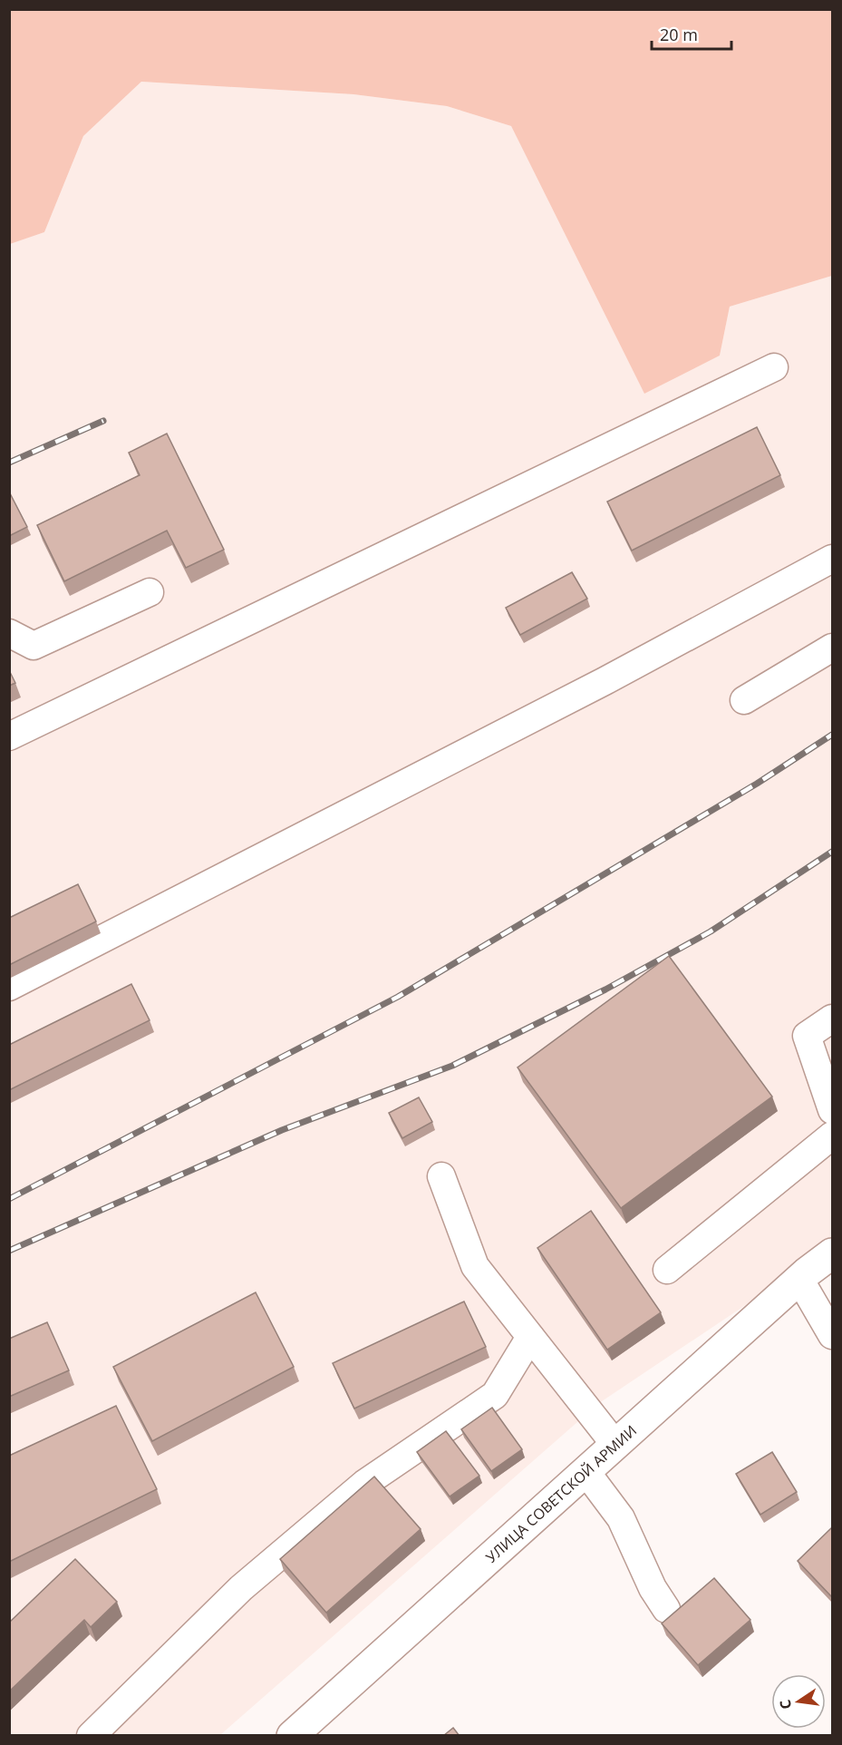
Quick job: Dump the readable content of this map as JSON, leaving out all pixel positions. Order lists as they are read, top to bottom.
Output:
{
  "streets": {
    "main road": ["УЛИЦА СОВЕТСКОЙ АРМИИ"]
  },
  "scale_bar": "20 m",
  "north": "left"
}
